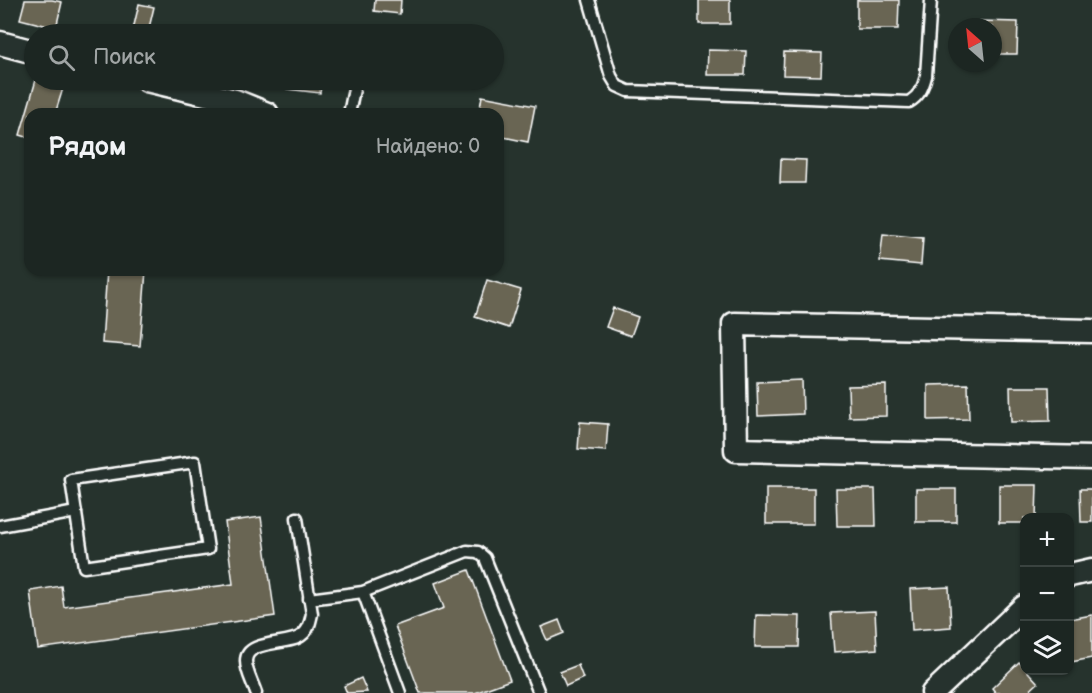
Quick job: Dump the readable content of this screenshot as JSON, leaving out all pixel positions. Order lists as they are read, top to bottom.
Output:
{
  "north": "top left",
  "page": {
    "search": "Поиск",
    "heading": ["Рядом", "Найдено: 0"],
    "map_buttons": ["+", "−"]
  }
}
